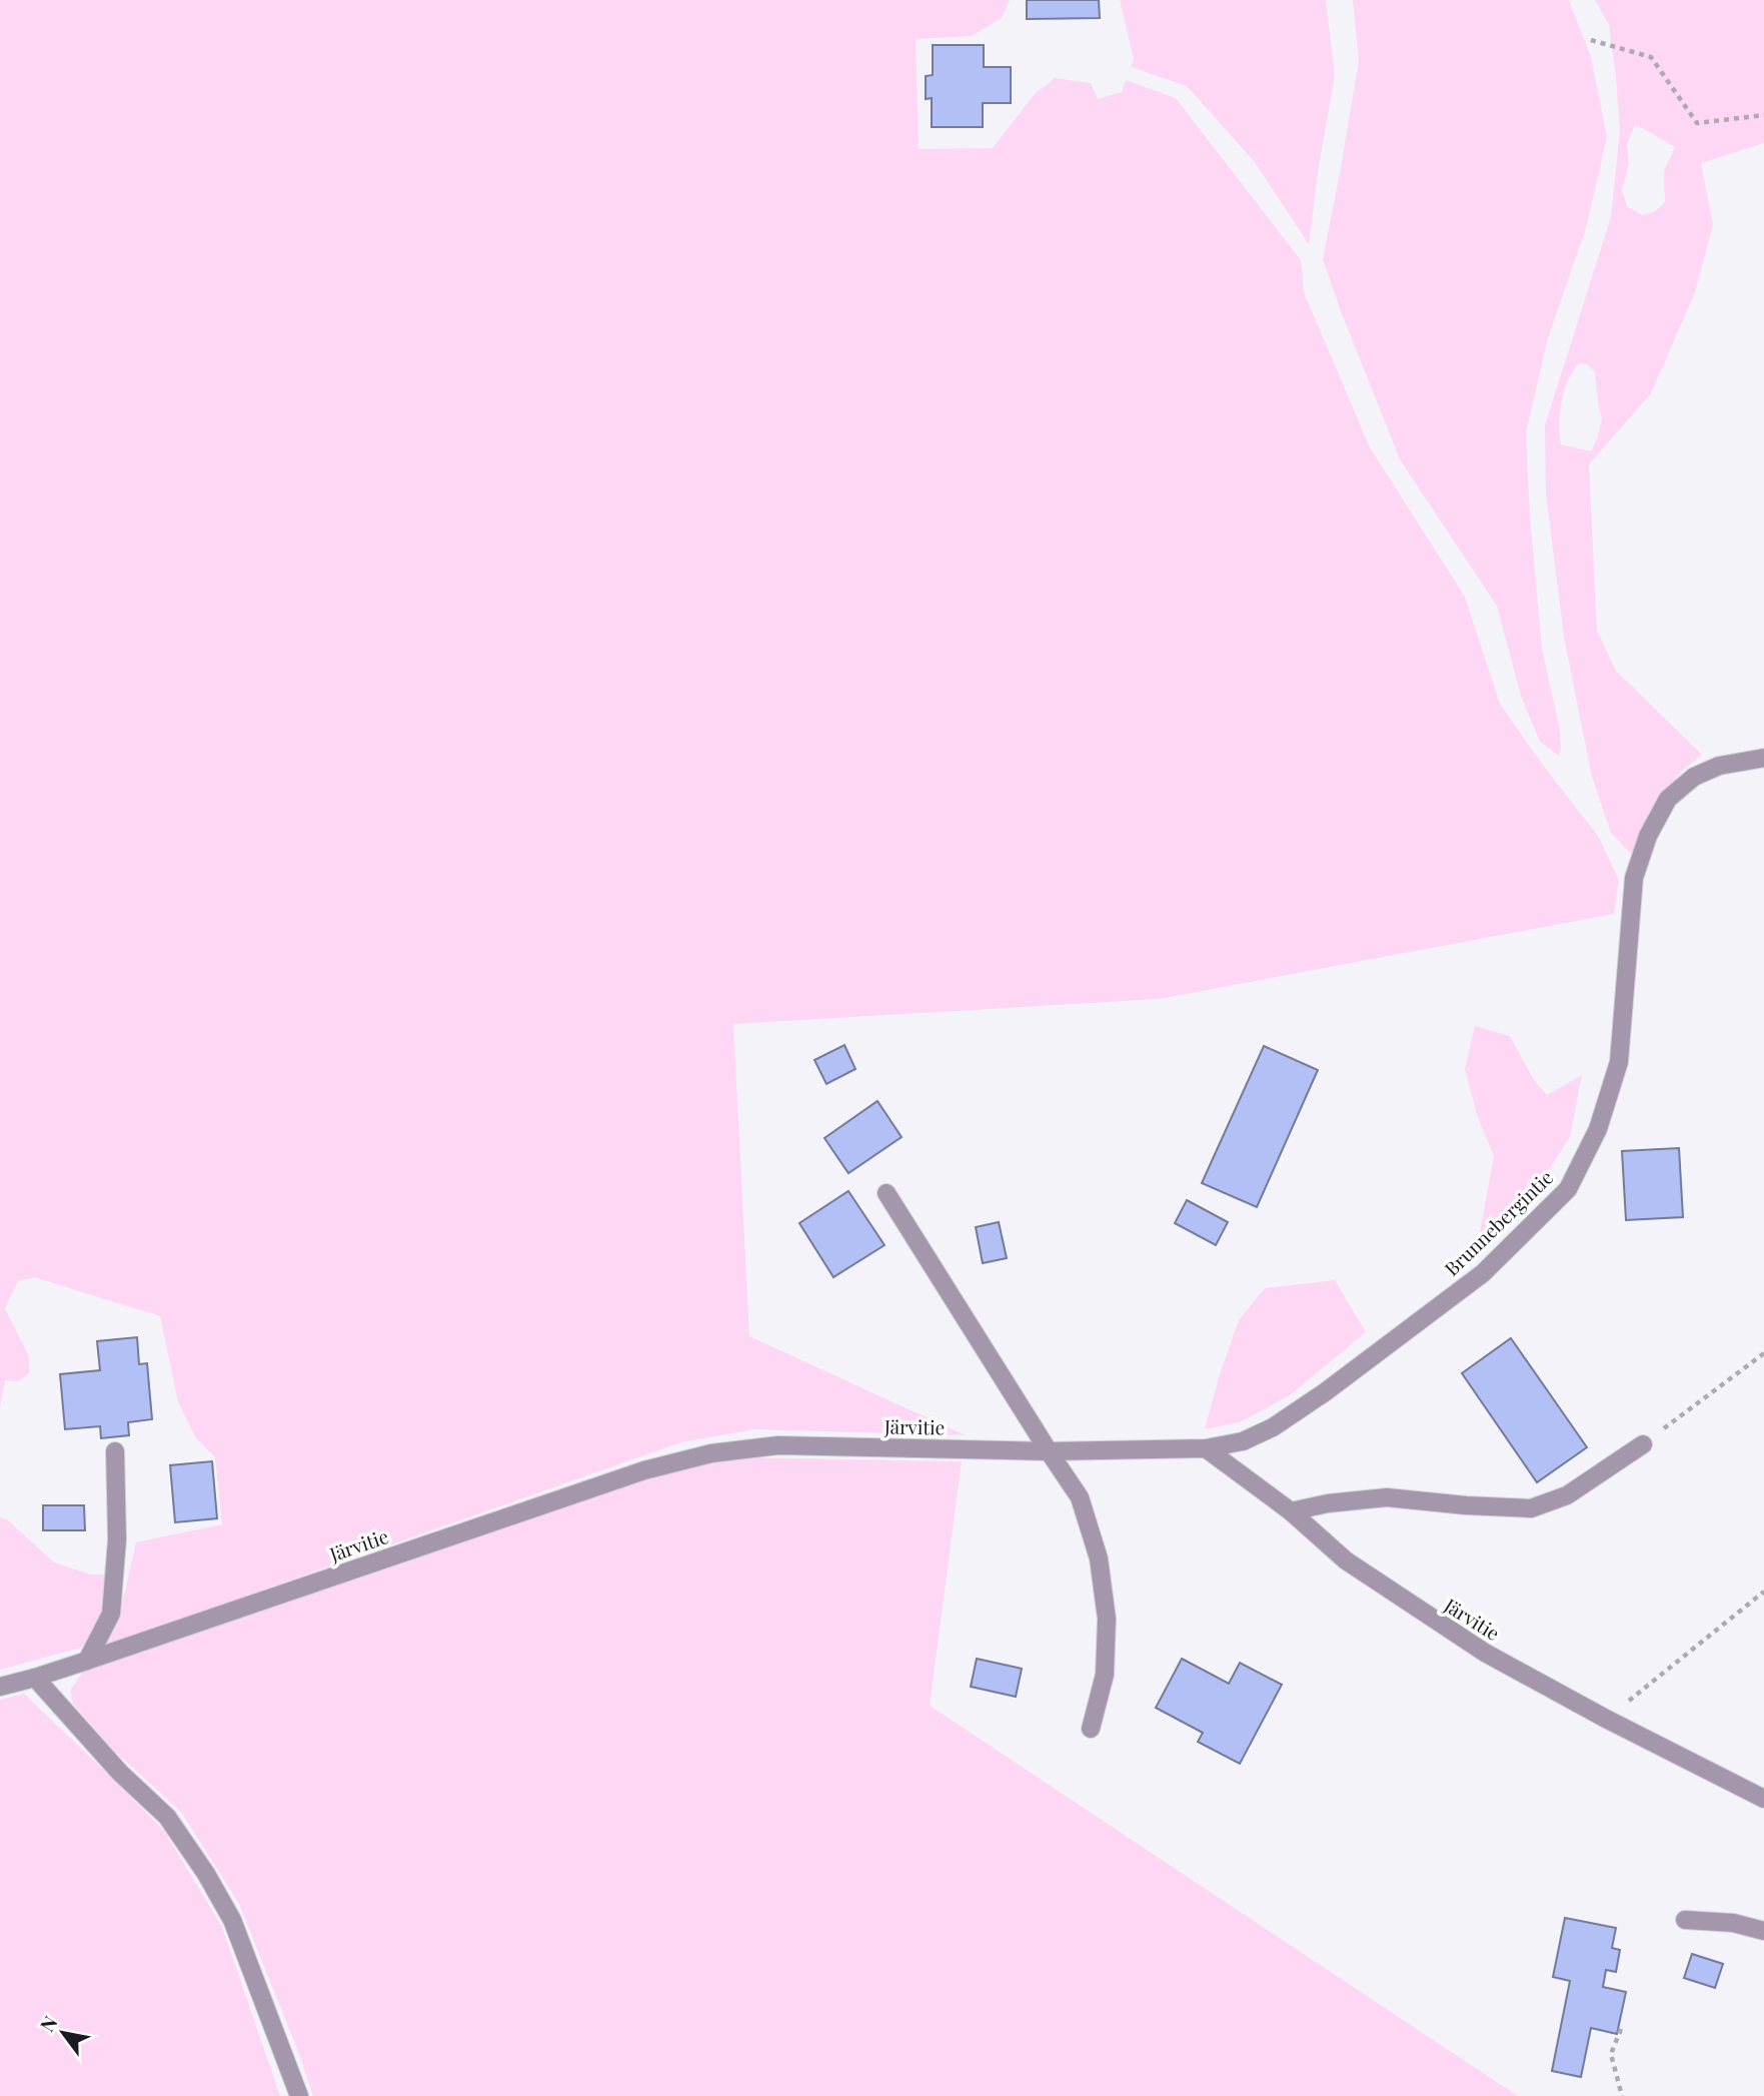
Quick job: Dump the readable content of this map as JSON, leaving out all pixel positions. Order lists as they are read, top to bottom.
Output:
{
  "streets": {
    "street": ["Brunnebergintie", "Järvitie"]
  },
  "crossings": [
    ["Brunnebergintie", "Järvitie"]
  ],
  "north": "top left"
}
